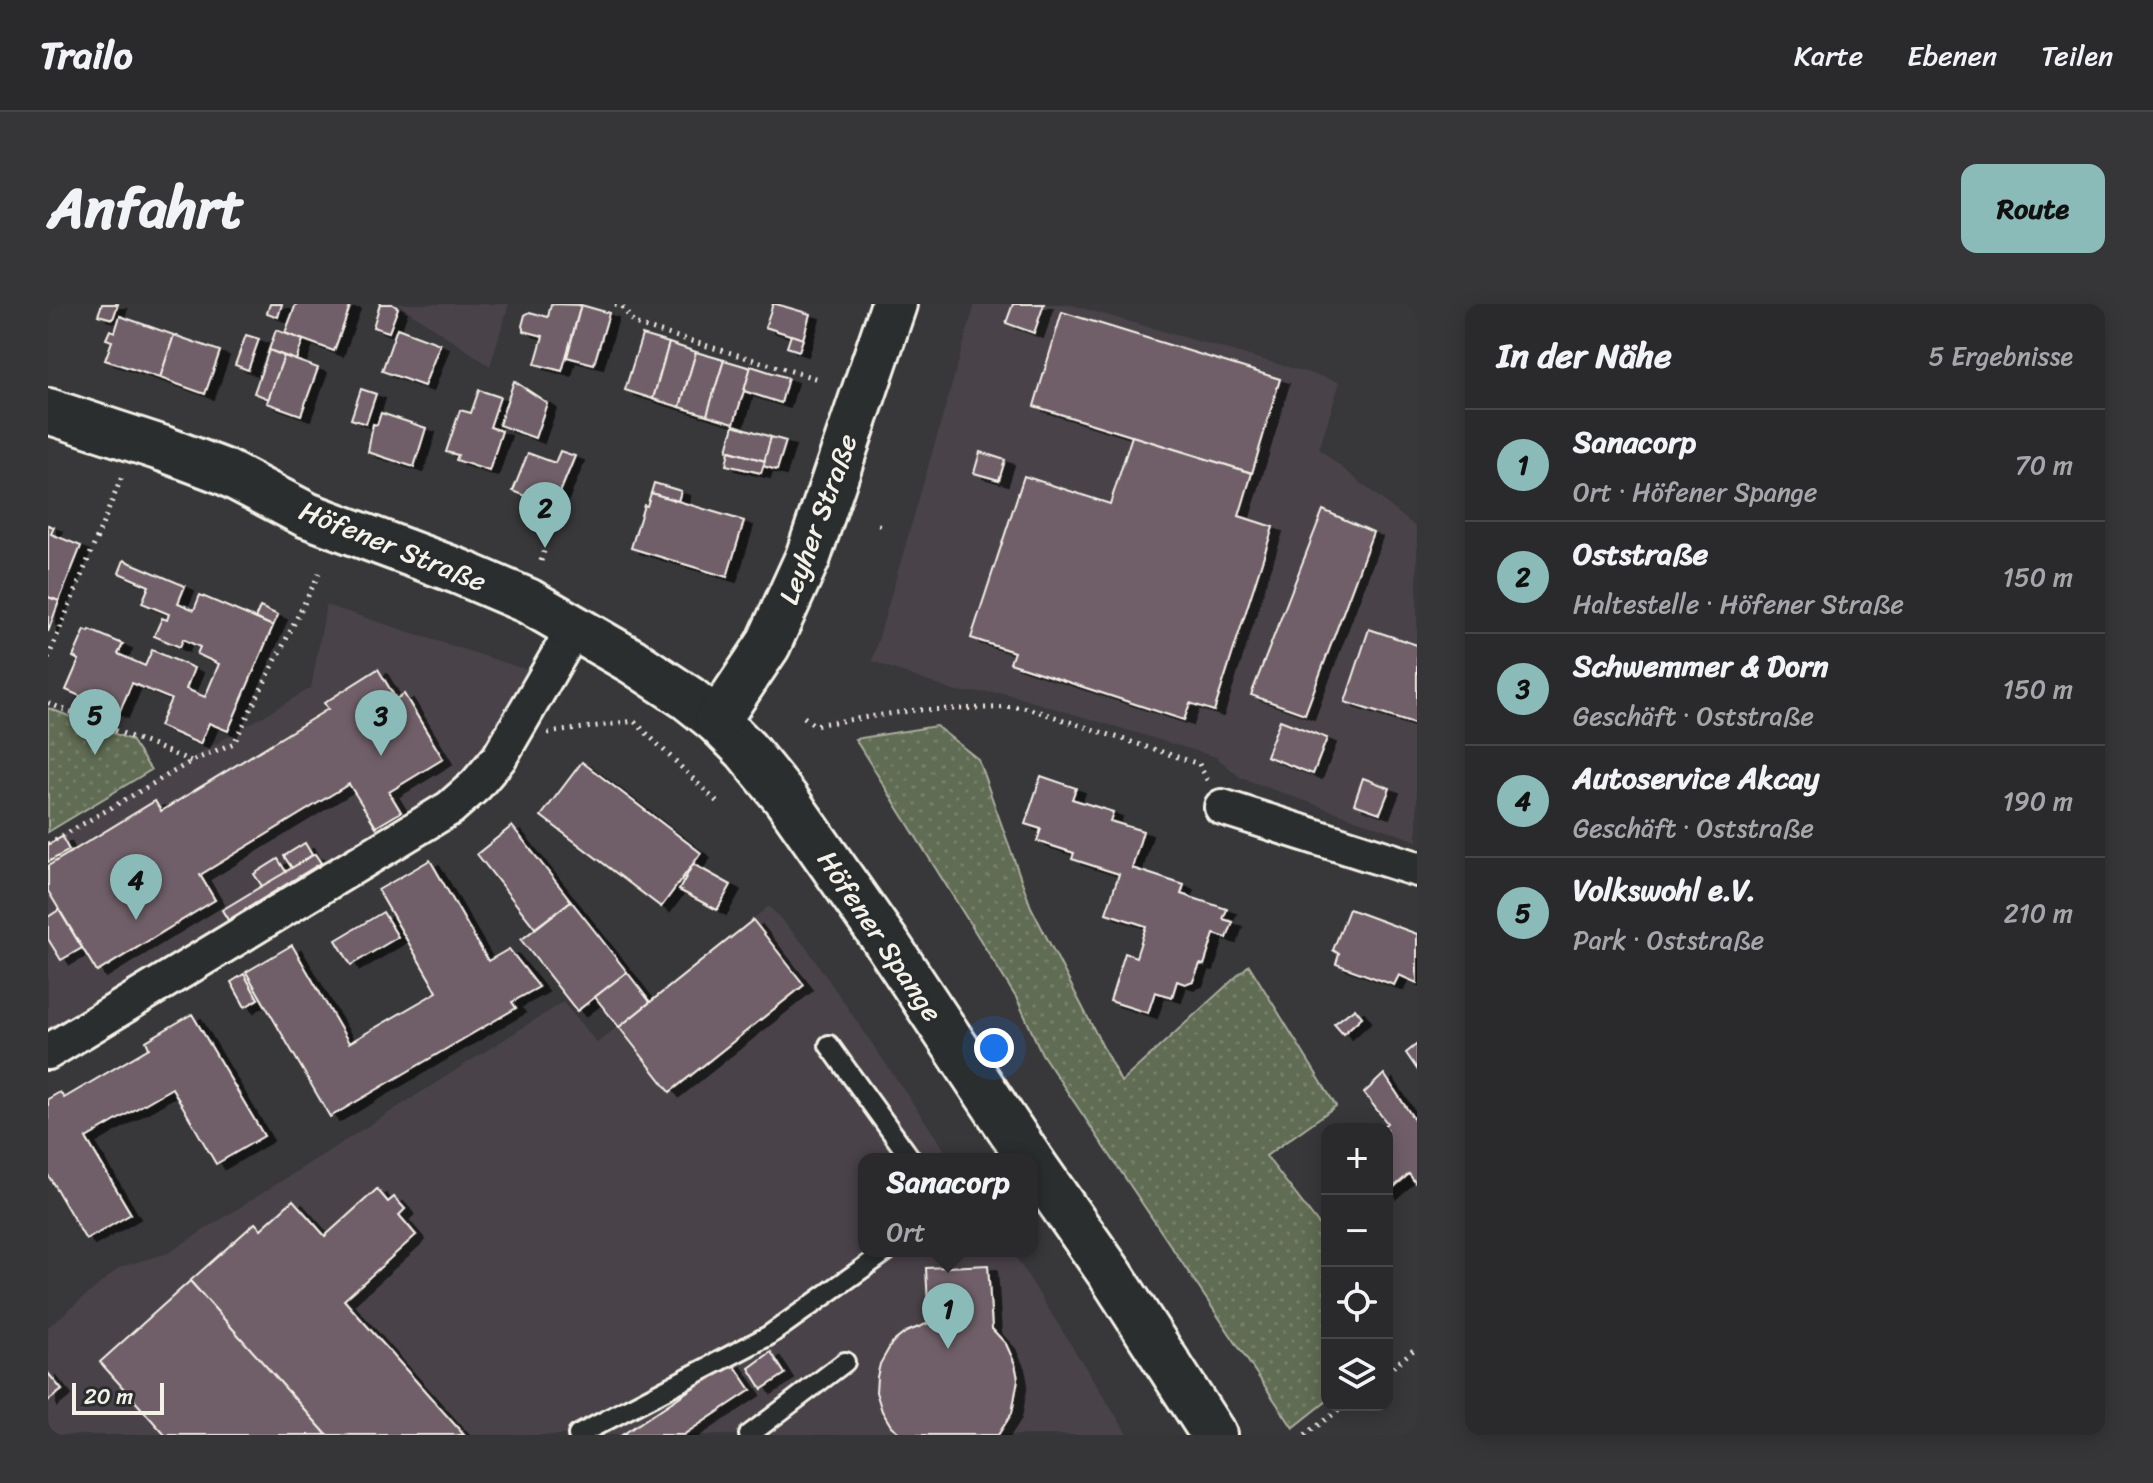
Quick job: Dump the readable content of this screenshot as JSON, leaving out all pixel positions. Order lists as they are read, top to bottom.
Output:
{
  "streets": {
    "main road": ["Leyher Straße", "Höfener Straße", "Höfener Spange"]
  },
  "crossings": [
    ["Leyher Straße", "Höfener Straße"],
    ["Leyher Straße", "Höfener Spange"],
    ["Höfener Straße", "Höfener Spange"]
  ],
  "scale_bar": "20 m",
  "page": {
    "header": "Trailo",
    "nav": ["Karte", "Ebenen", "Teilen"],
    "title": "Anfahrt",
    "buttons": "Route",
    "heading": ["In der Nähe", "5 Ergebnisse"],
    "list": [
      {
        "mark": "1",
        "name": "Sanacorp",
        "note": "Ort · Höfener Spange",
        "value": "70 m"
      },
      {
        "mark": "2",
        "name": "Oststraße",
        "note": "Haltestelle · Höfener Straße",
        "value": "150 m"
      },
      {
        "mark": "3",
        "name": "Schwemmer & Dorn",
        "note": "Geschäft · Oststraße",
        "value": "150 m"
      },
      {
        "mark": "4",
        "name": "Autoservice Akcay",
        "note": "Geschäft · Oststraße",
        "value": "190 m"
      },
      {
        "mark": "5",
        "name": "Volkswohl e.V.",
        "note": "Park · Oststraße",
        "value": "210 m"
      }
    ],
    "pins": [
      "2",
      "5",
      "3",
      "4",
      "1"
    ],
    "map_buttons": ["+", "−"],
    "popup": ["Sanacorp", "Ort"],
    "scale": "20 m"
  }
}
